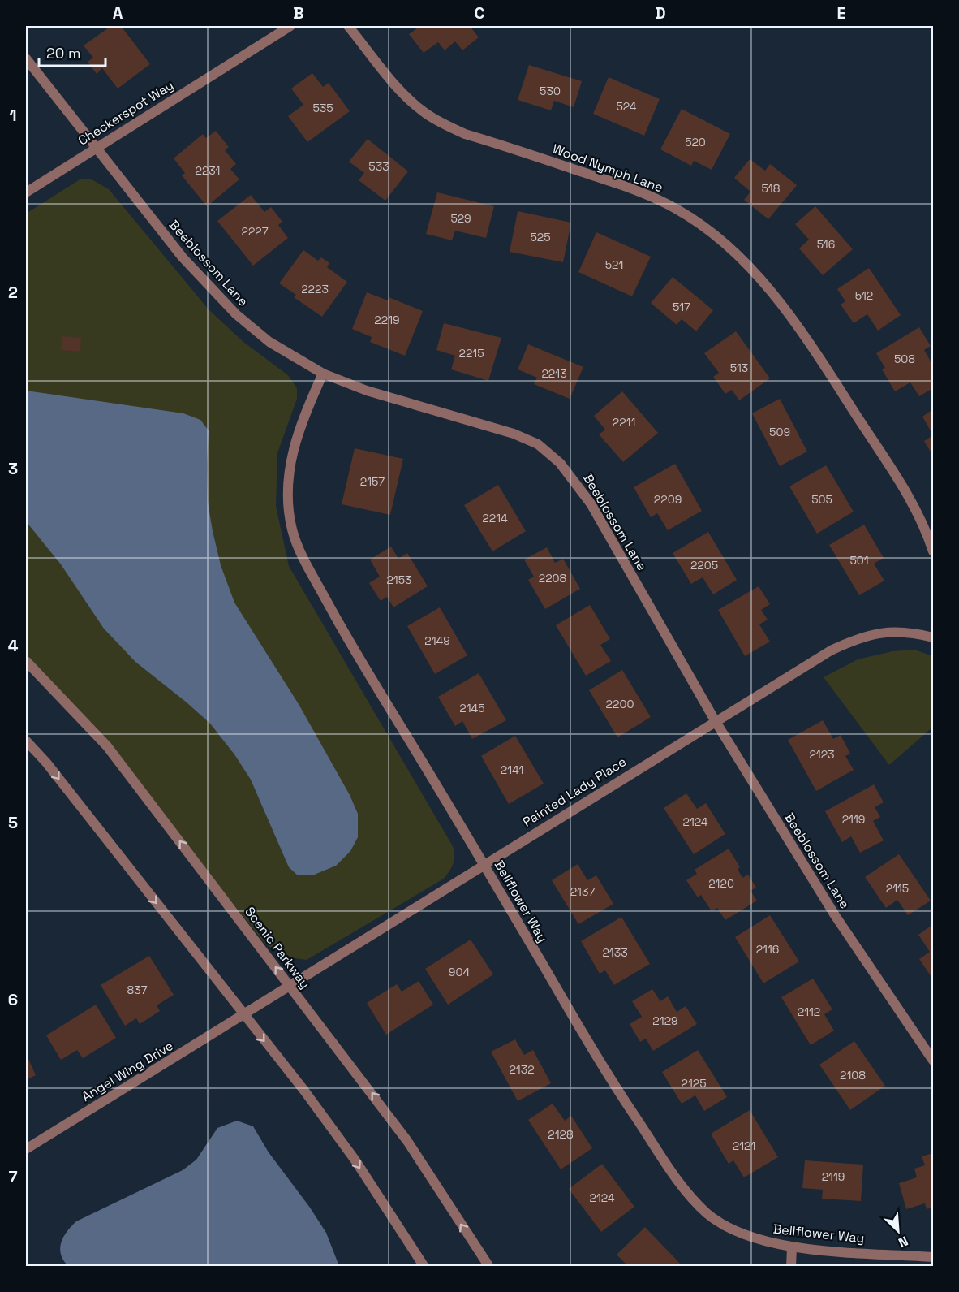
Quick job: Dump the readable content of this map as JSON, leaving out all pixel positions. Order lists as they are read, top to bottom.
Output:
{
  "streets": {
    "street": [
      "Checkerspot Way",
      "Wood Nymph Lane",
      "Beeblossom Lane",
      "Painted Lady Place",
      "Bellflower Way",
      "Scenic Parkway",
      "Angel Wing Drive"
    ]
  },
  "crossings": [
    ["Checkerspot Way", "Beeblossom Lane"],
    ["Beeblossom Lane", "Painted Lady Place"],
    ["Beeblossom Lane", "Bellflower Way"],
    ["Painted Lady Place", "Bellflower Way"],
    ["Painted Lady Place", "Scenic Parkway"],
    ["Painted Lady Place", "Angel Wing Drive"]
  ],
  "house_numbers": [
    "530",
    "524",
    "535",
    "520",
    "533",
    "2231",
    "518",
    "529",
    "2227",
    "525",
    "516",
    "521",
    "2223",
    "512",
    "517",
    "2219",
    "2215",
    "508",
    "513",
    "2213",
    "2211",
    "509",
    "2157",
    "2209",
    "505",
    "2214",
    "501",
    "2205",
    "2208",
    "2153",
    "2149",
    "2200",
    "2145",
    "2123",
    "2141",
    "2119",
    "2124",
    "2120",
    "2115",
    "2137",
    "2116",
    "2133",
    "904",
    "837",
    "2112",
    "2129",
    "2132",
    "2108",
    "2125",
    "2128",
    "2121",
    "2119",
    "2124"
  ],
  "scale_bar": "20 m",
  "north": "bottom right",
  "grid": {
    "columns": [
      "A",
      "B",
      "C",
      "D",
      "E"
    ],
    "rows": [
      "1",
      "2",
      "3",
      "4",
      "5",
      "6",
      "7"
    ]
  }
}
